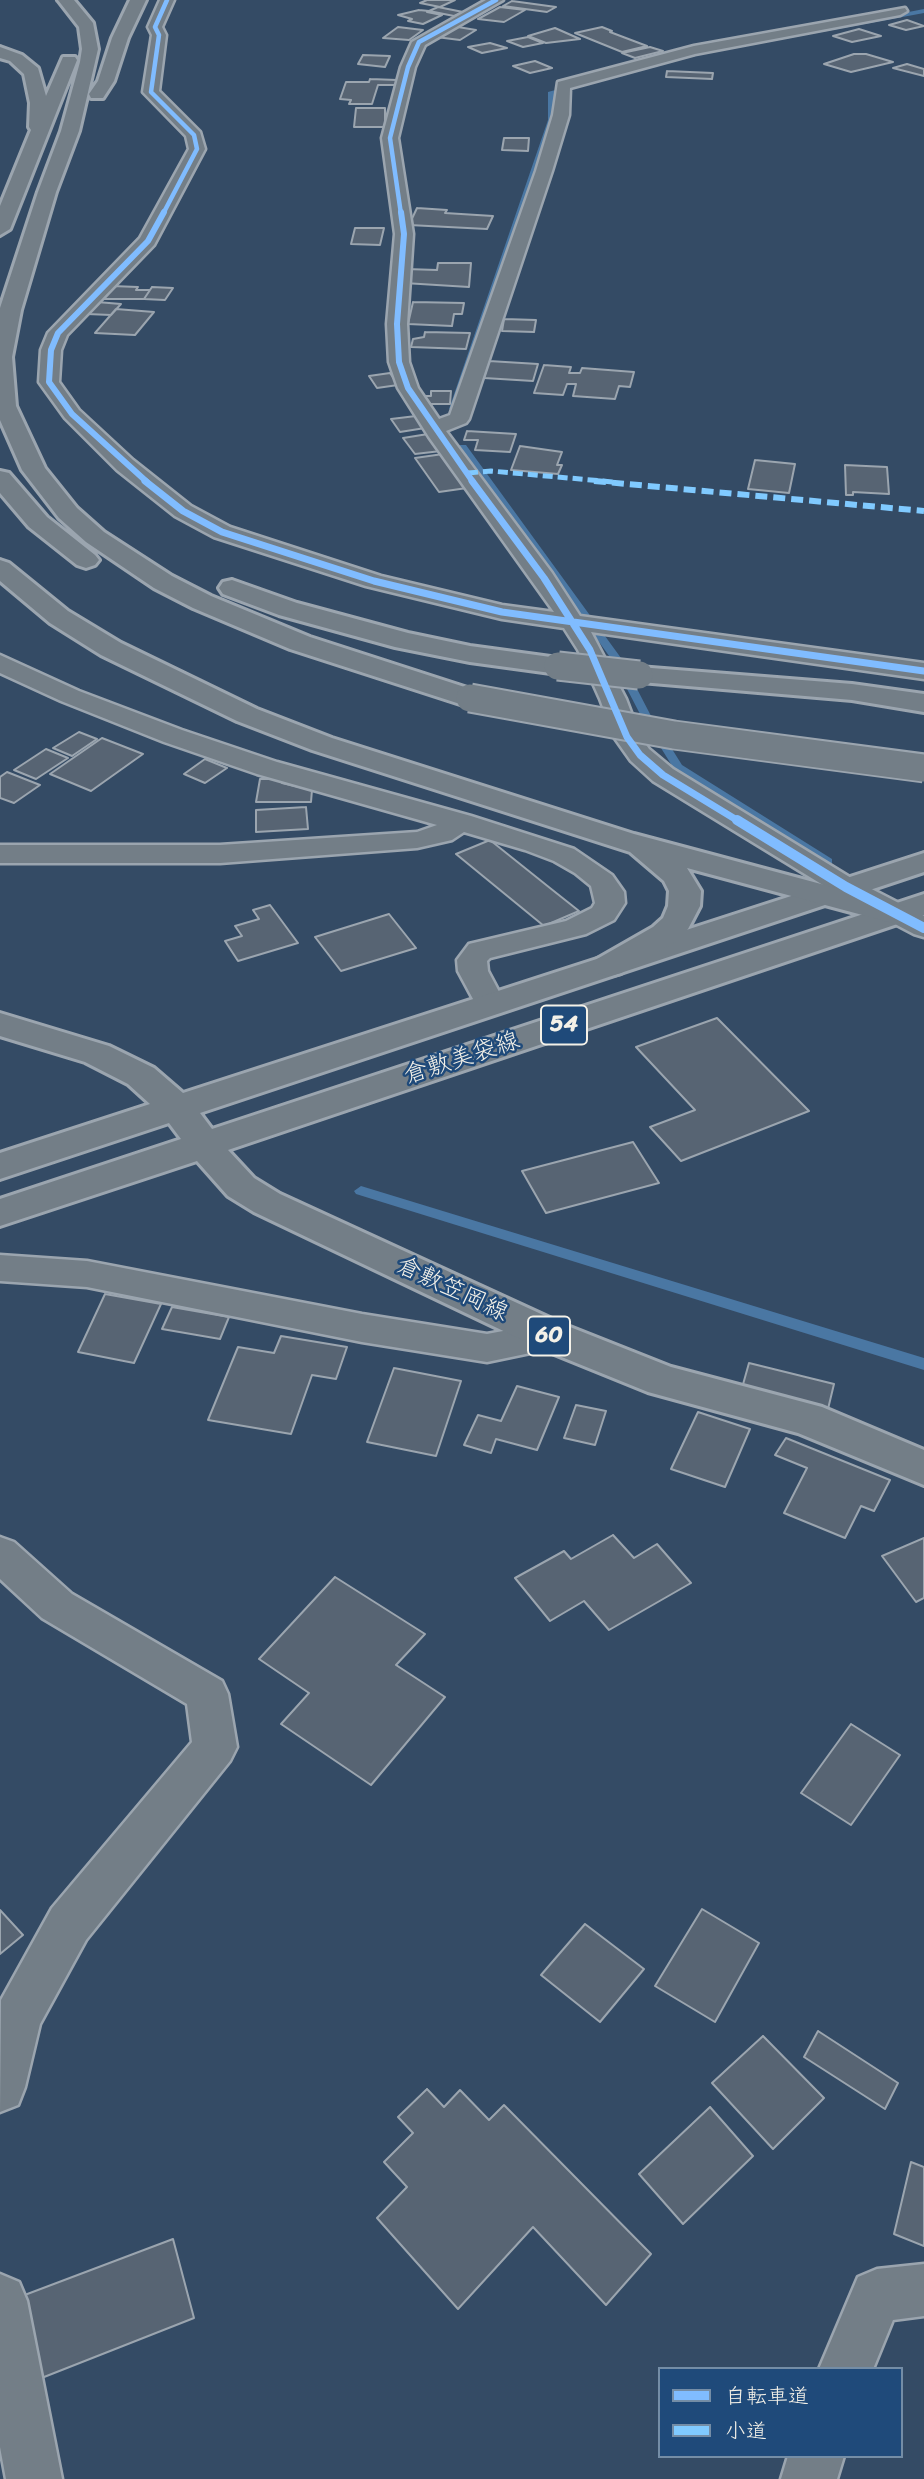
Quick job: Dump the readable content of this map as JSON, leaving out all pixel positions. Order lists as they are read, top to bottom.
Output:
{
  "streets": {
    "main road": [
      "54",
      "倉敷美袋線",
      "倉敷笠岡線",
      "60"
    ]
  },
  "crossings": [
    ["倉敷美袋線", "倉敷笠岡線"]
  ],
  "legend": ["自転車道", "小道"]
}
